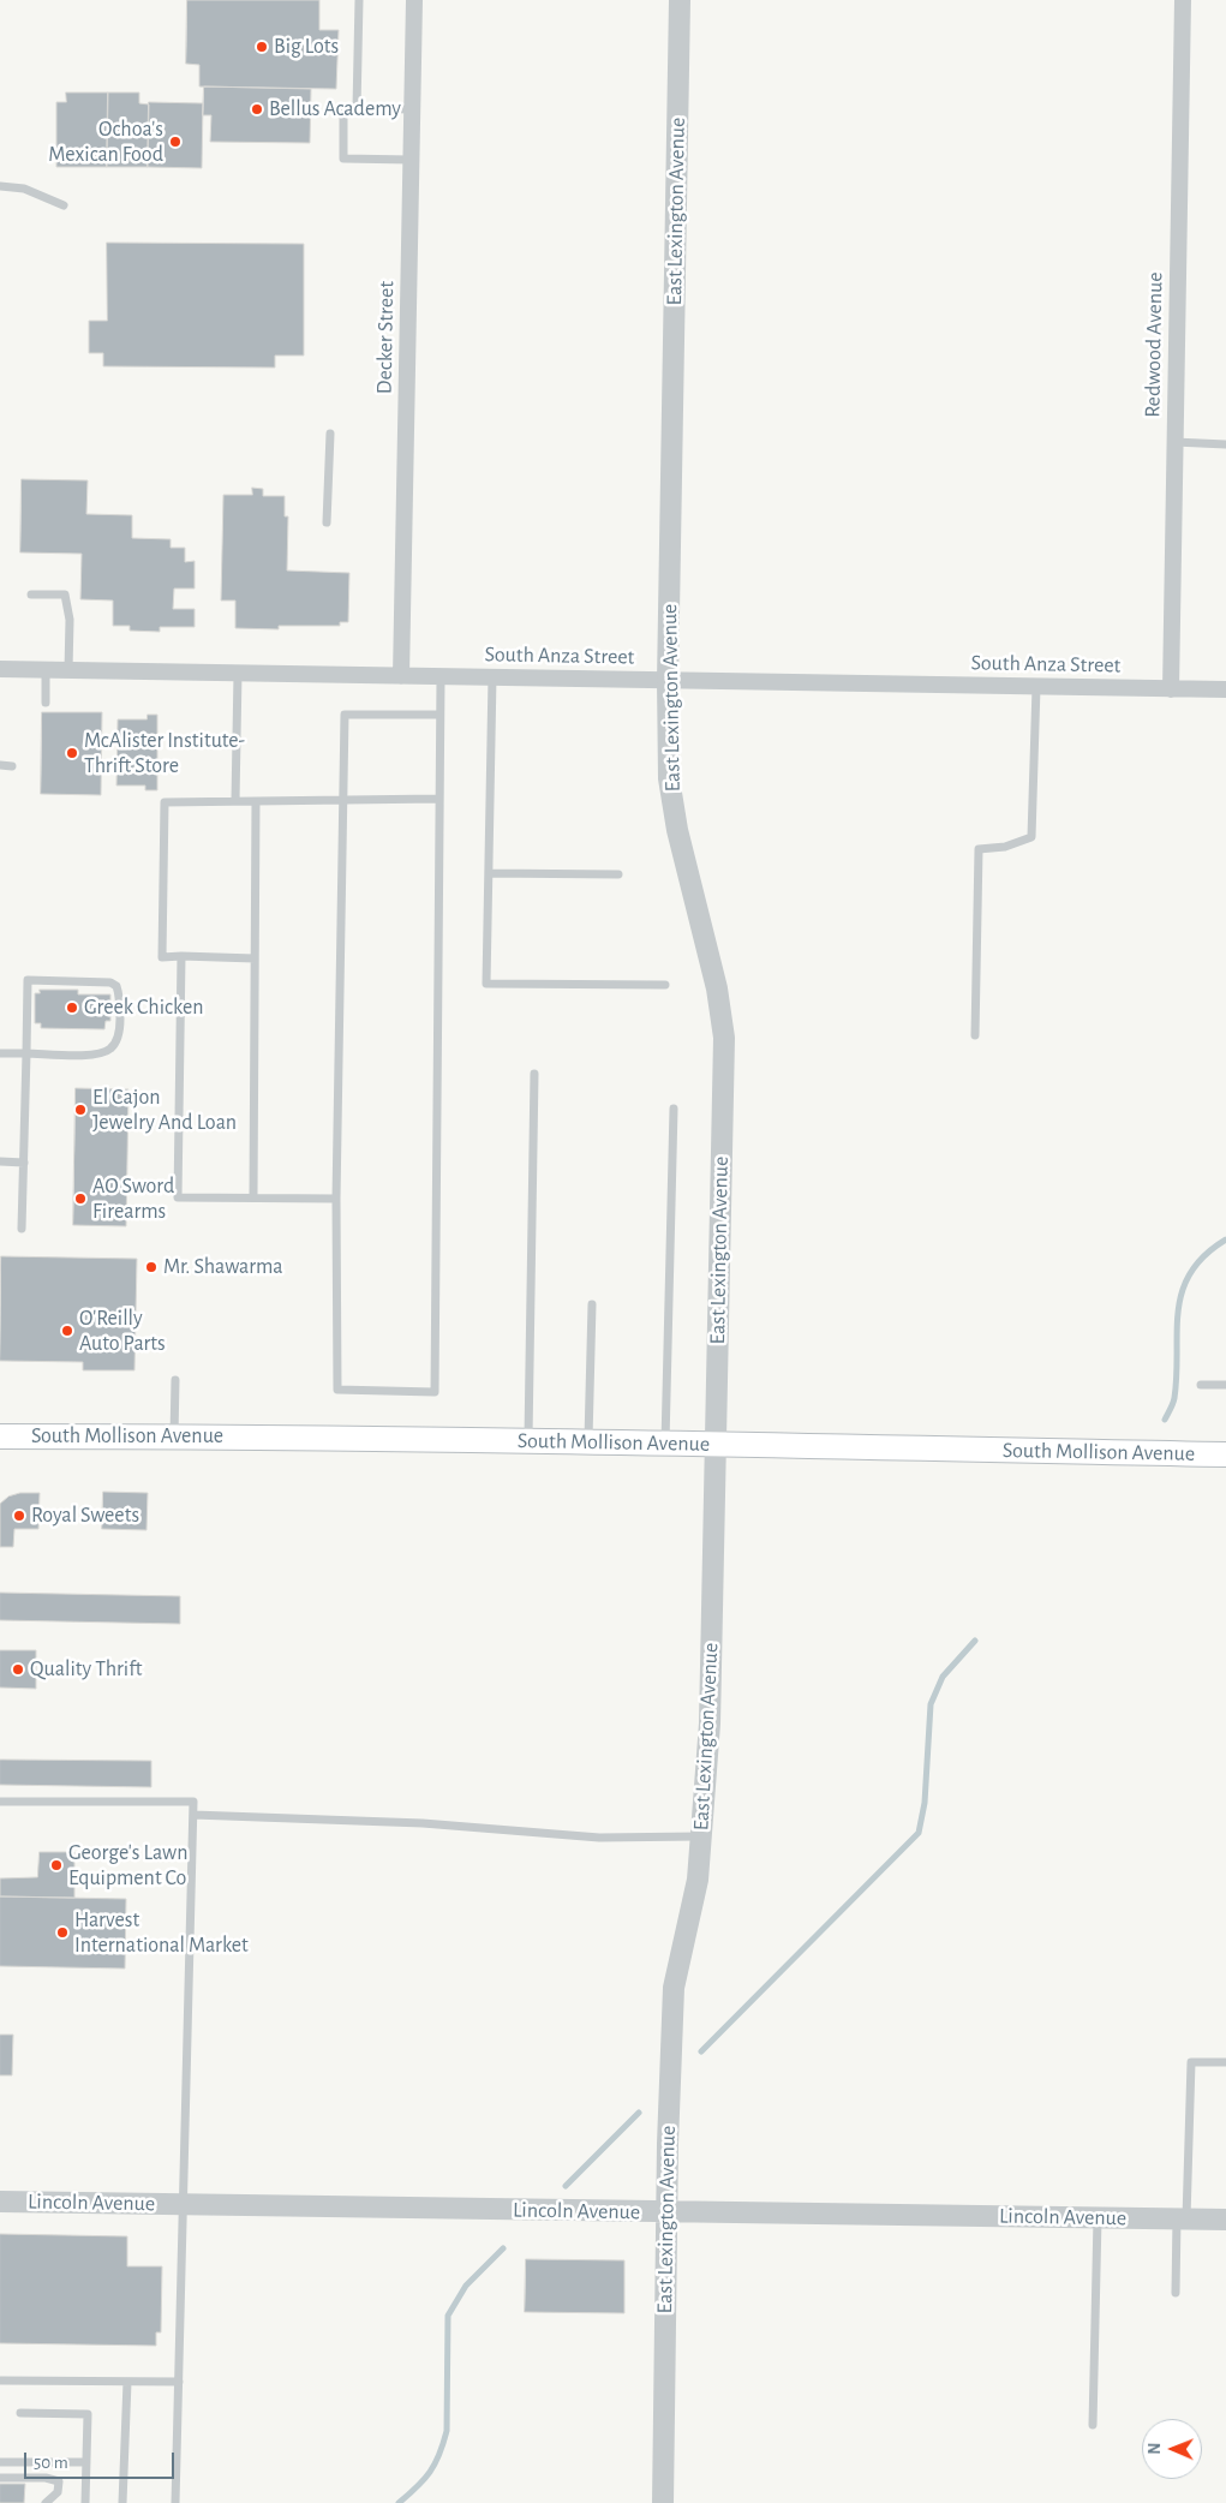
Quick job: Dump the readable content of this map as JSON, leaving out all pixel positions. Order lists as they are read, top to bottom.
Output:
{
  "streets": {
    "main road": ["South Mollison Avenue"],
    "street": [
      "East Lexington Avenue",
      "Decker Street",
      "Redwood Avenue",
      "South Anza Street",
      "Lincoln Avenue"
    ]
  },
  "crossings": [
    ["East Lexington Avenue", "South Anza Street"],
    ["East Lexington Avenue", "South Mollison Avenue"],
    ["East Lexington Avenue", "Lincoln Avenue"],
    ["Decker Street", "South Anza Street"],
    ["Redwood Avenue", "South Anza Street"]
  ],
  "places": [
    "Big Lots",
    "Bellus Academy",
    "Ochoa's Mexican Food",
    "McAlister Institute- Thrift Store",
    "Greek Chicken",
    "El Cajon Jewelry And Loan",
    "AO Sword Firearms",
    "Mr. Shawarma",
    "O'Reilly Auto Parts",
    "Royal Sweets",
    "Quality Thrift",
    "George's Lawn Equipment Co",
    "Harvest International Market"
  ],
  "scale_bar": "50 m",
  "north": "left"
}
